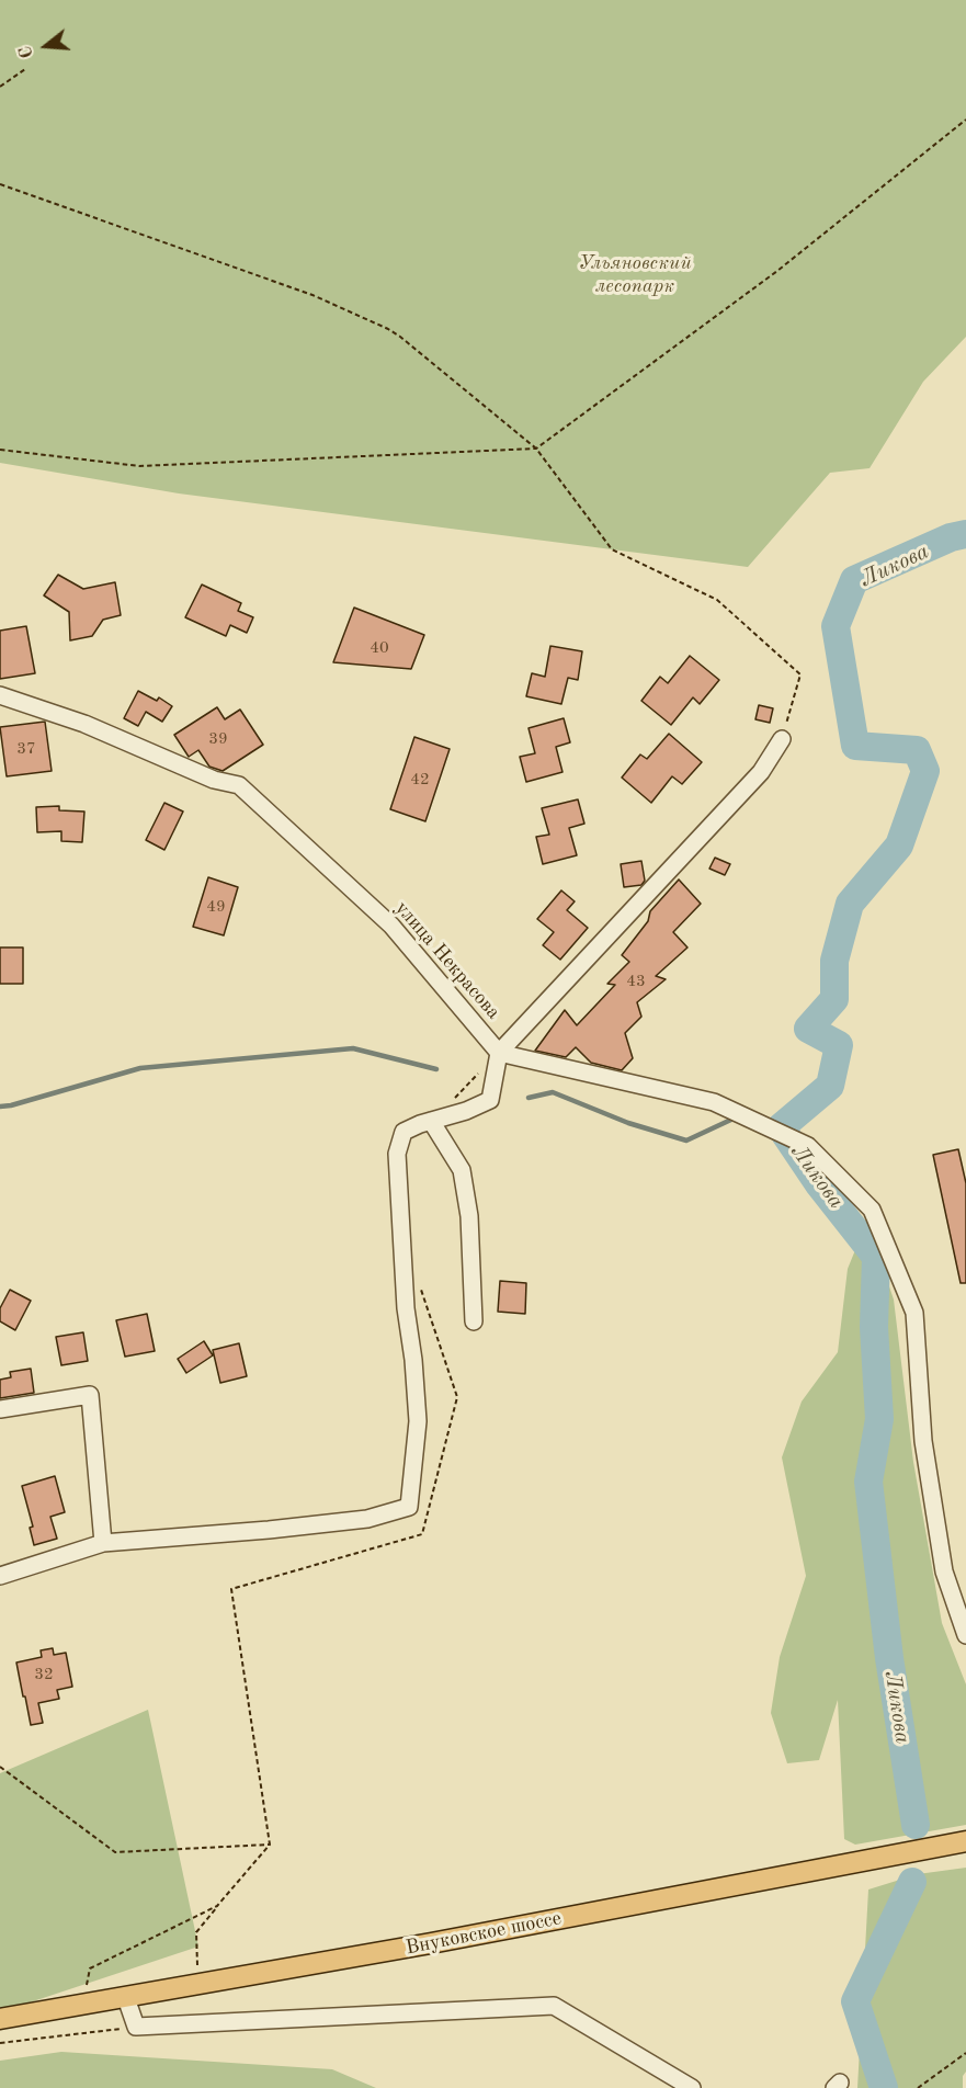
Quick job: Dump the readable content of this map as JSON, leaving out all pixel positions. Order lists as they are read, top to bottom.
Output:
{
  "streets": {
    "main road": ["Внуковское шоссе"],
    "street": ["улица Некрасова"]
  },
  "water": ["Ликова"],
  "parks": ["Ульяновский лесопарк"],
  "house_numbers": [
    "40",
    "39",
    "37",
    "42",
    "49",
    "43",
    "32"
  ],
  "north": "left"
}
